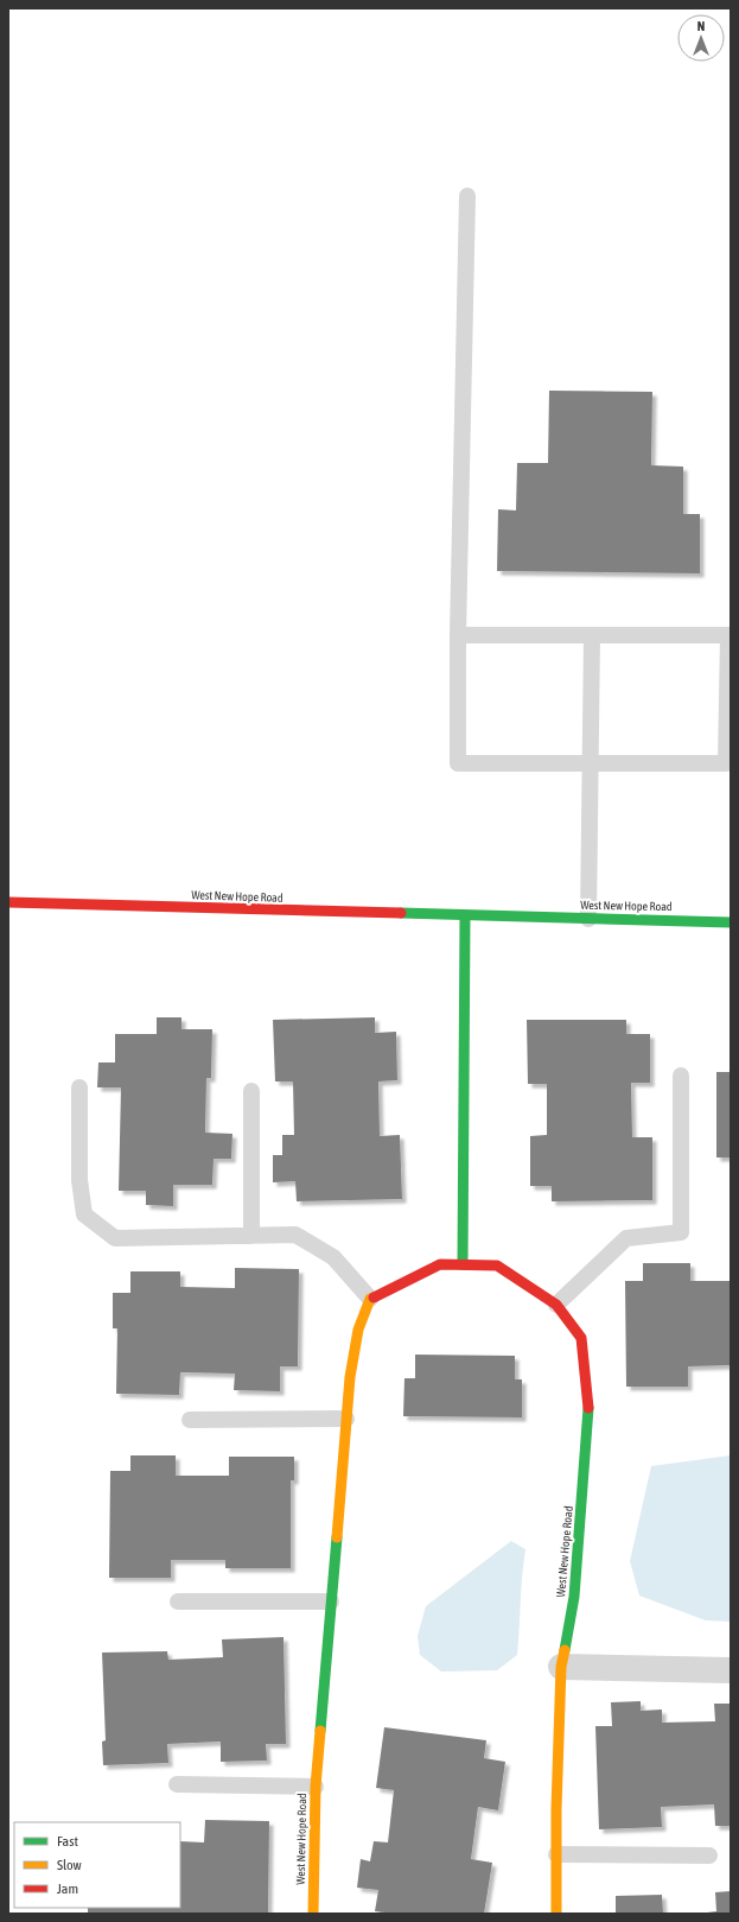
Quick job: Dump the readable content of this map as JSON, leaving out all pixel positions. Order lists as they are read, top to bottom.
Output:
{
  "streets": {
    "street": ["West New Hope Road"]
  },
  "legend": ["Fast", "Slow", "Jam"],
  "north": "top"
}
